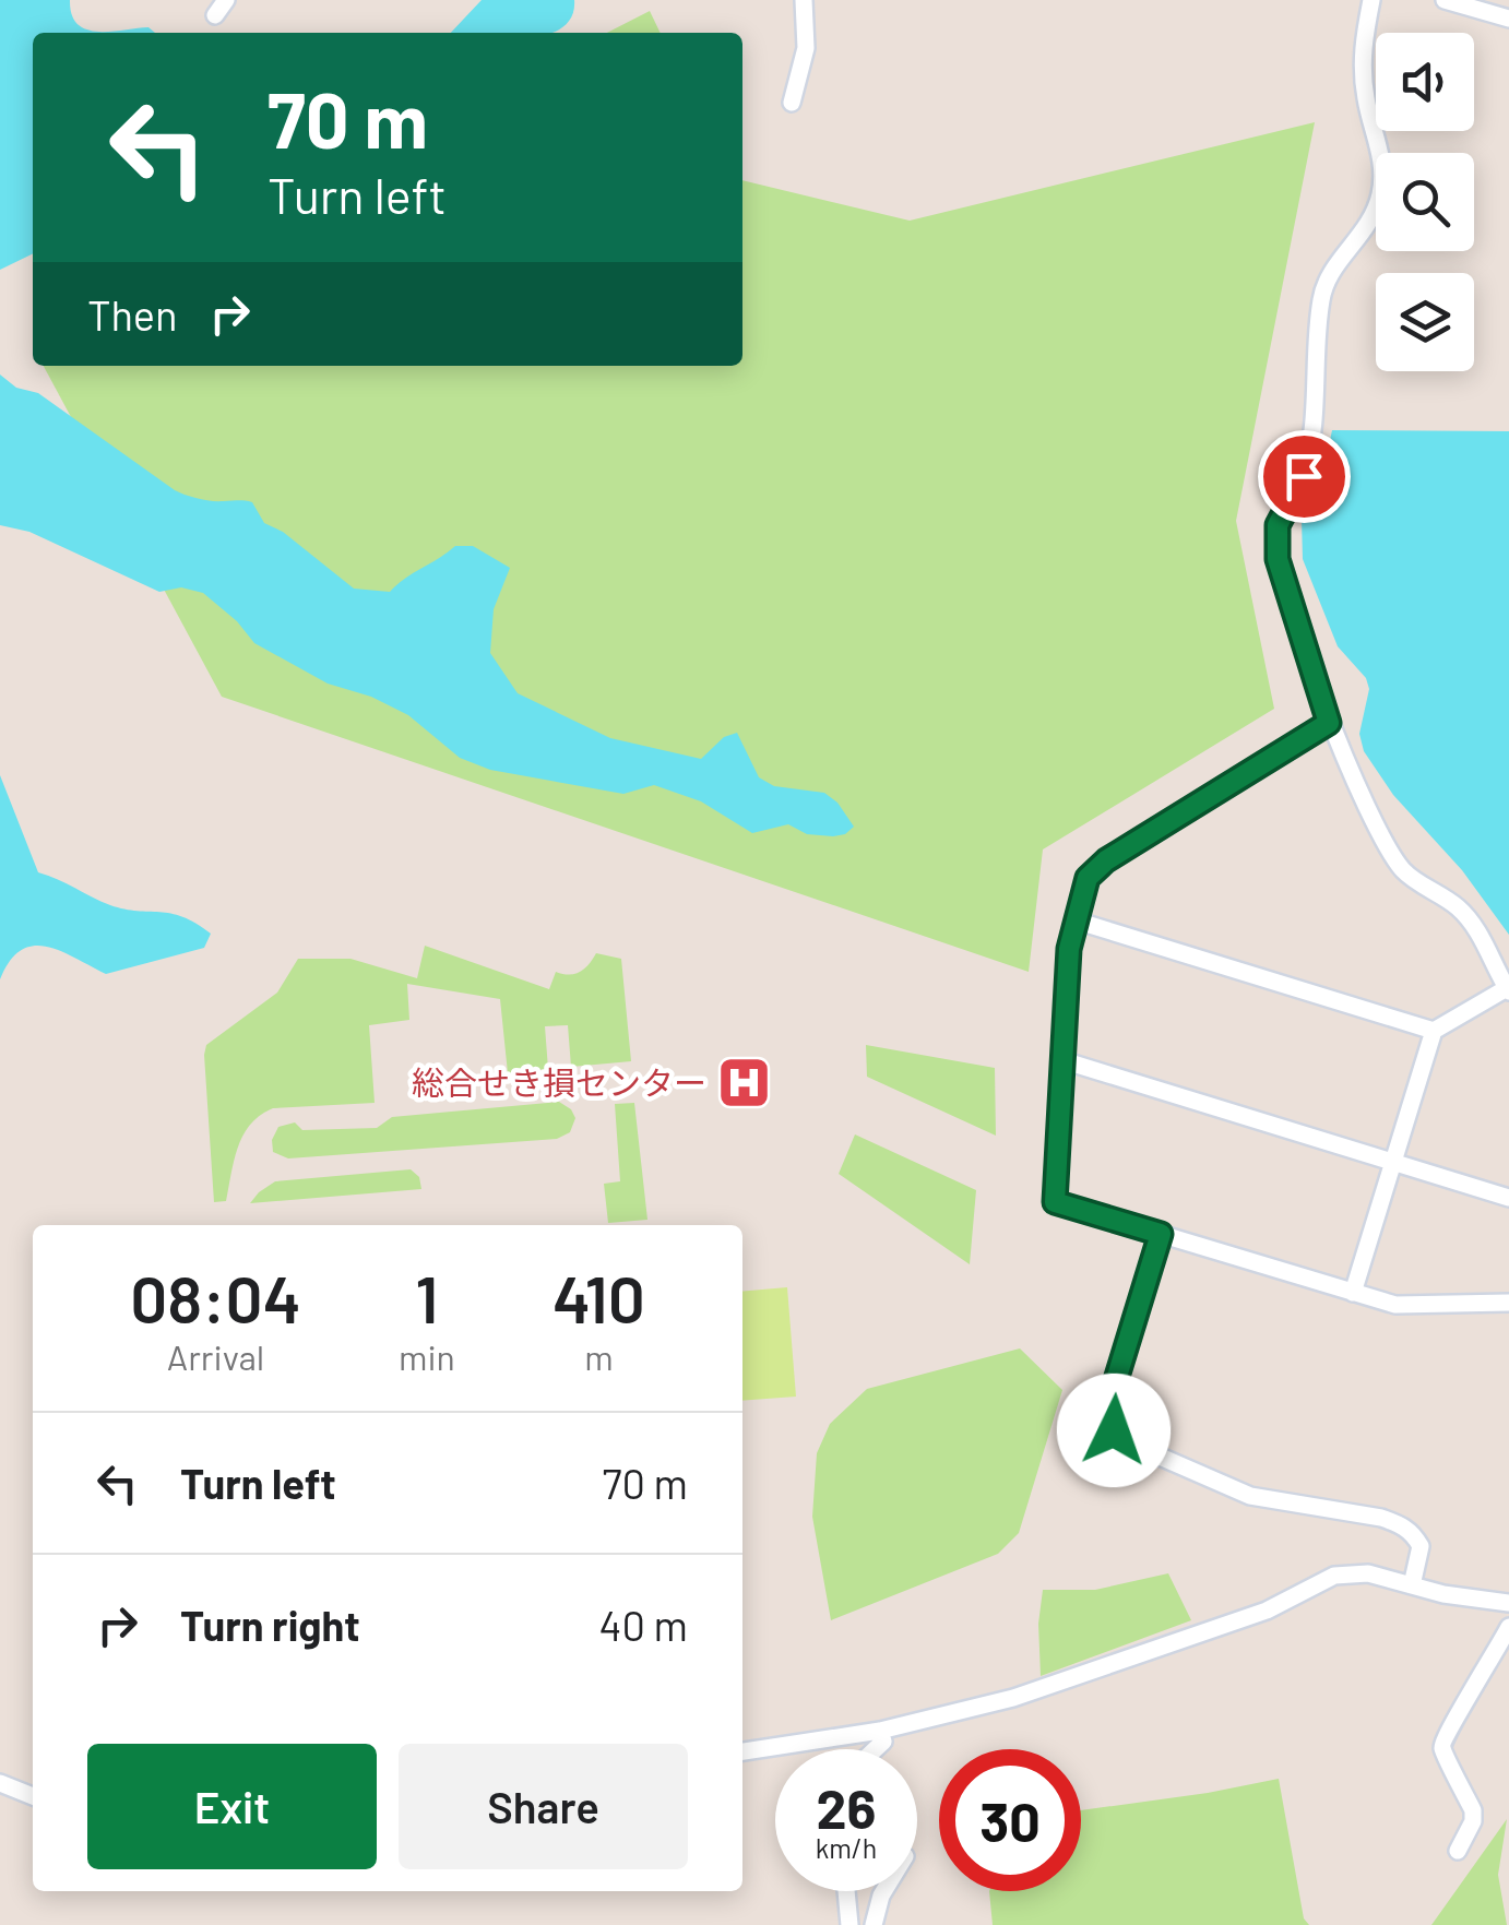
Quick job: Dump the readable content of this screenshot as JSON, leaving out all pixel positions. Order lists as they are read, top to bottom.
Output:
{
  "places": {
    "hospital": ["総合せき損センター"]
  },
  "page": {
    "turn": ["70 m", "Turn left"],
    "then": "Then",
    "eta": [
      "08:04",
      "Arrival",
      "1",
      "min",
      "410",
      "m"
    ],
    "list": [
      {
        "name": "Turn left",
        "value": "70 m"
      },
      {
        "name": "Turn right",
        "value": "40 m"
      }
    ],
    "buttons": ["Exit", "Share"],
    "speed": "26 km/h",
    "limit": "30"
  }
}
